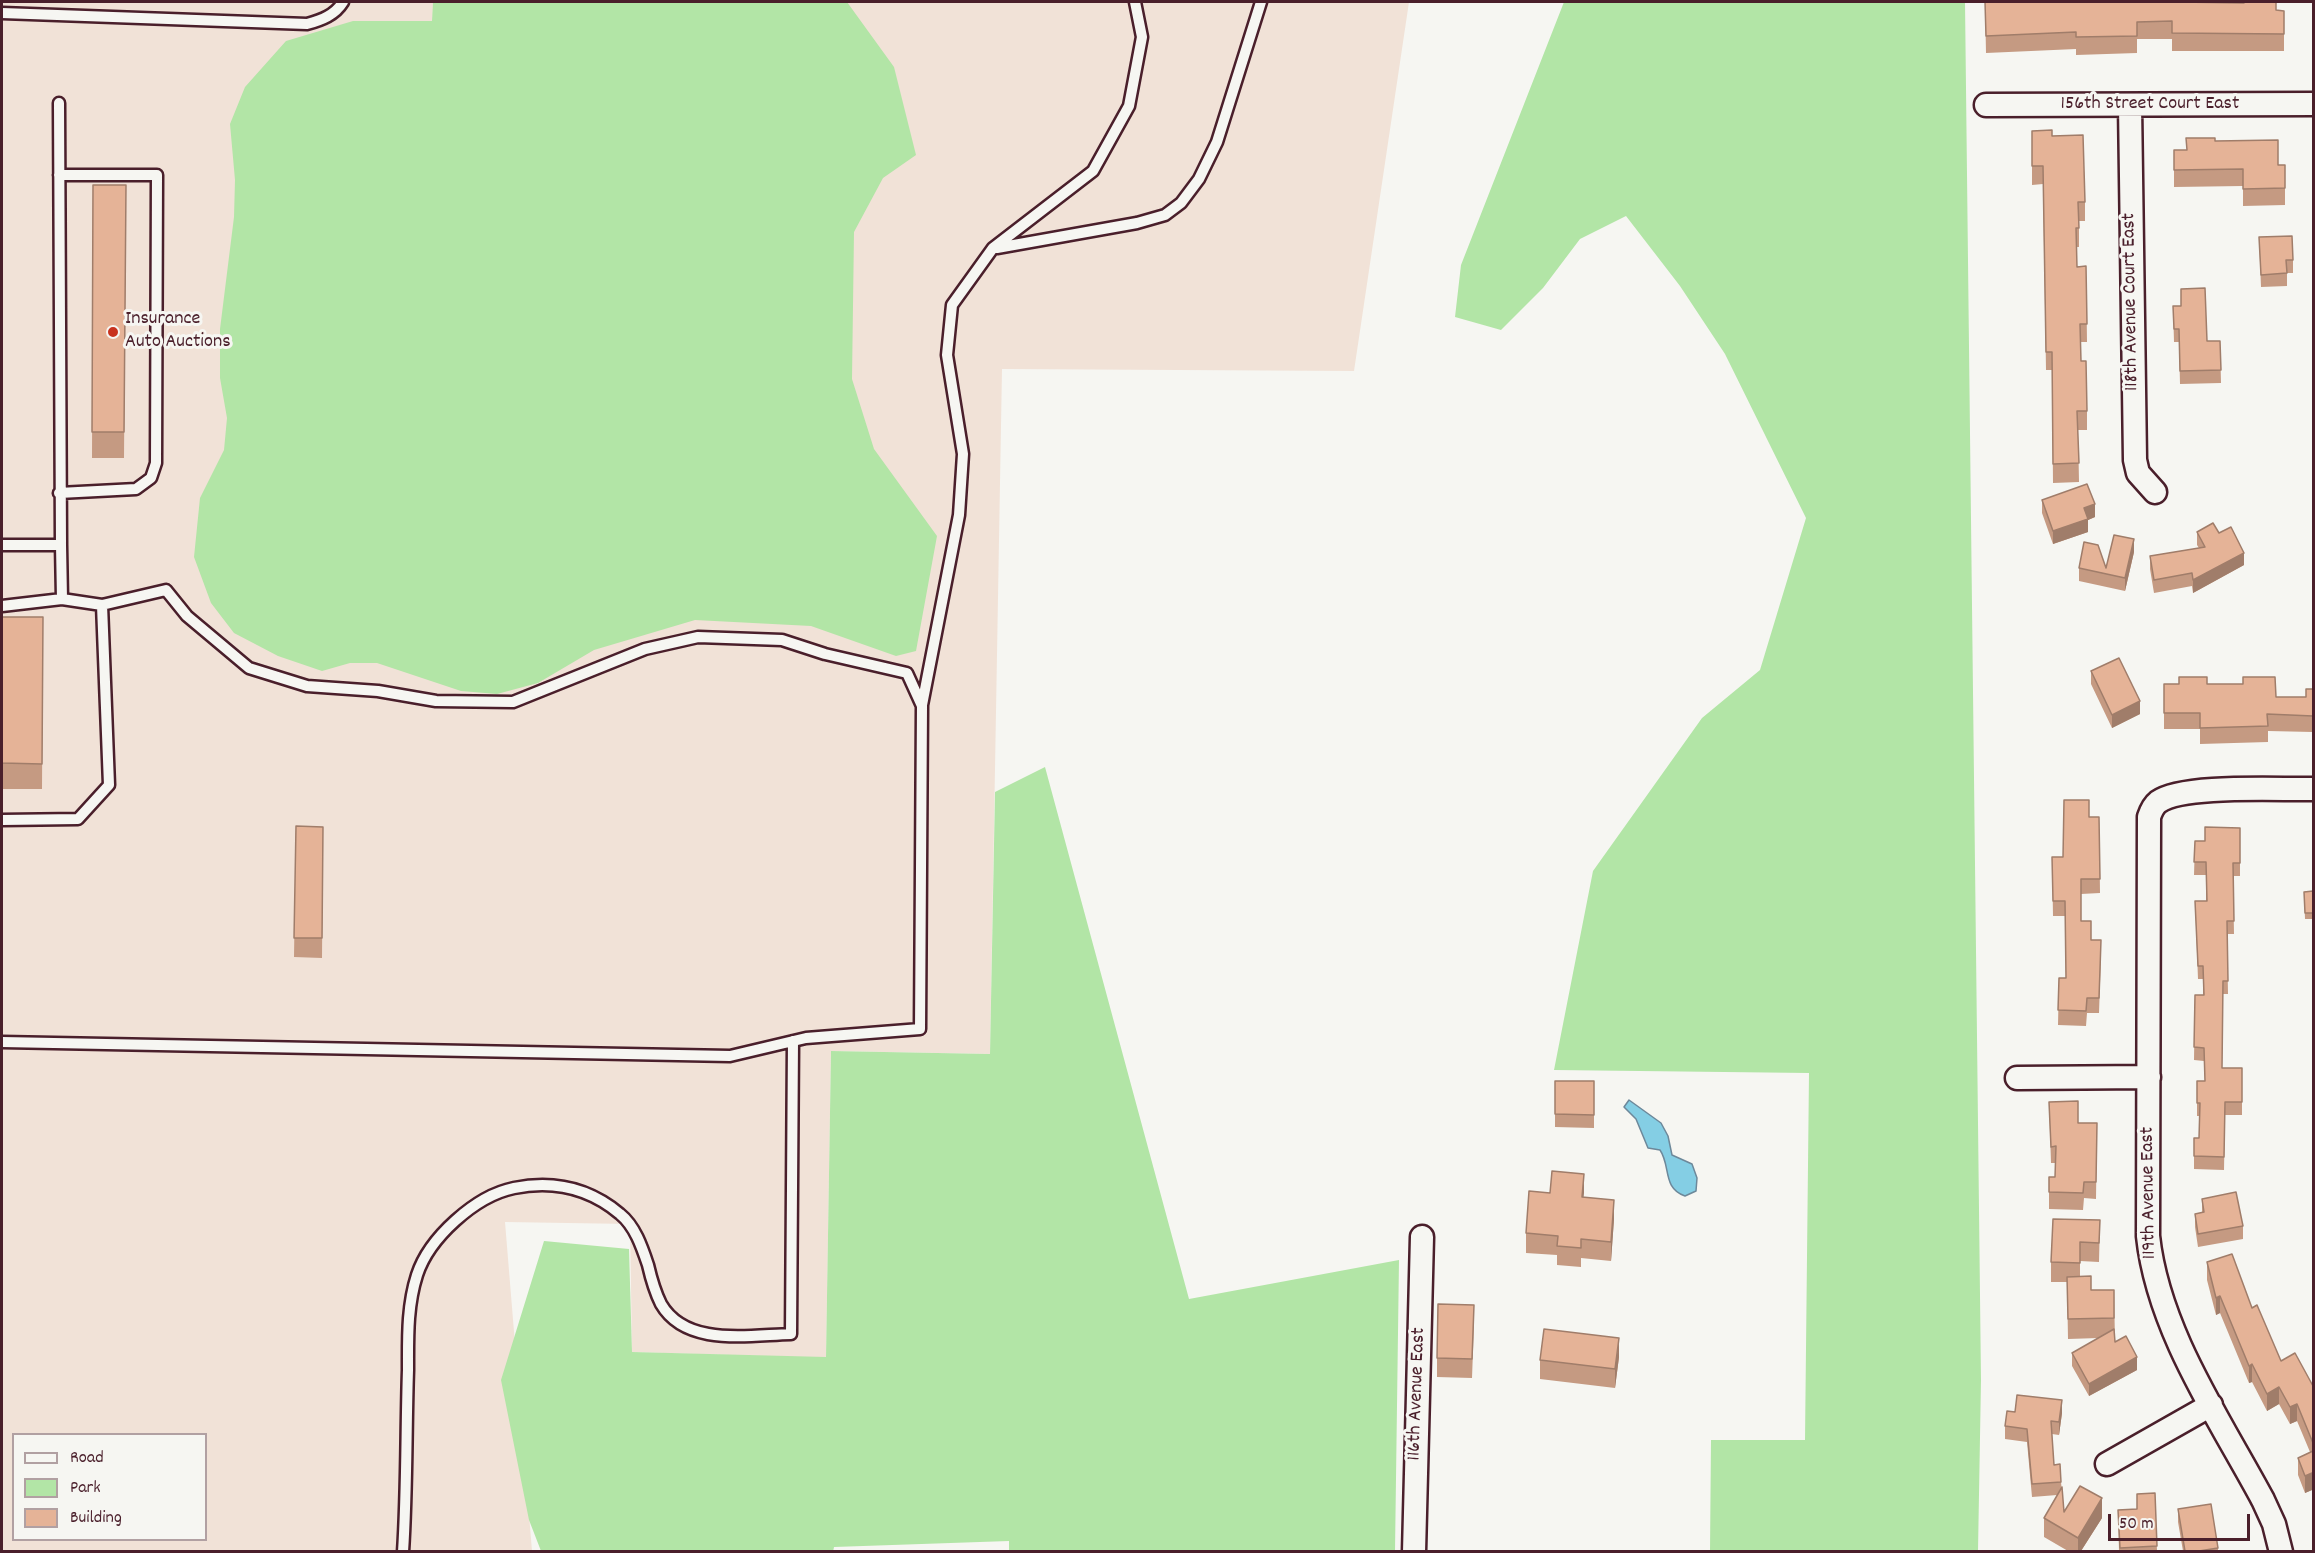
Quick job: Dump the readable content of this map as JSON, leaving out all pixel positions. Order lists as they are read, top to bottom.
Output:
{
  "streets": {
    "street": [
      "156th Street Court East",
      "118th Avenue Court East",
      "119th Avenue East",
      "116th Avenue East"
    ]
  },
  "crossings": [
    ["156th Street Court East", "118th Avenue Court East"]
  ],
  "places": ["Insurance Auto Auctions"],
  "legend": ["Road", "Park", "Building"],
  "scale_bar": "50 m"
}
